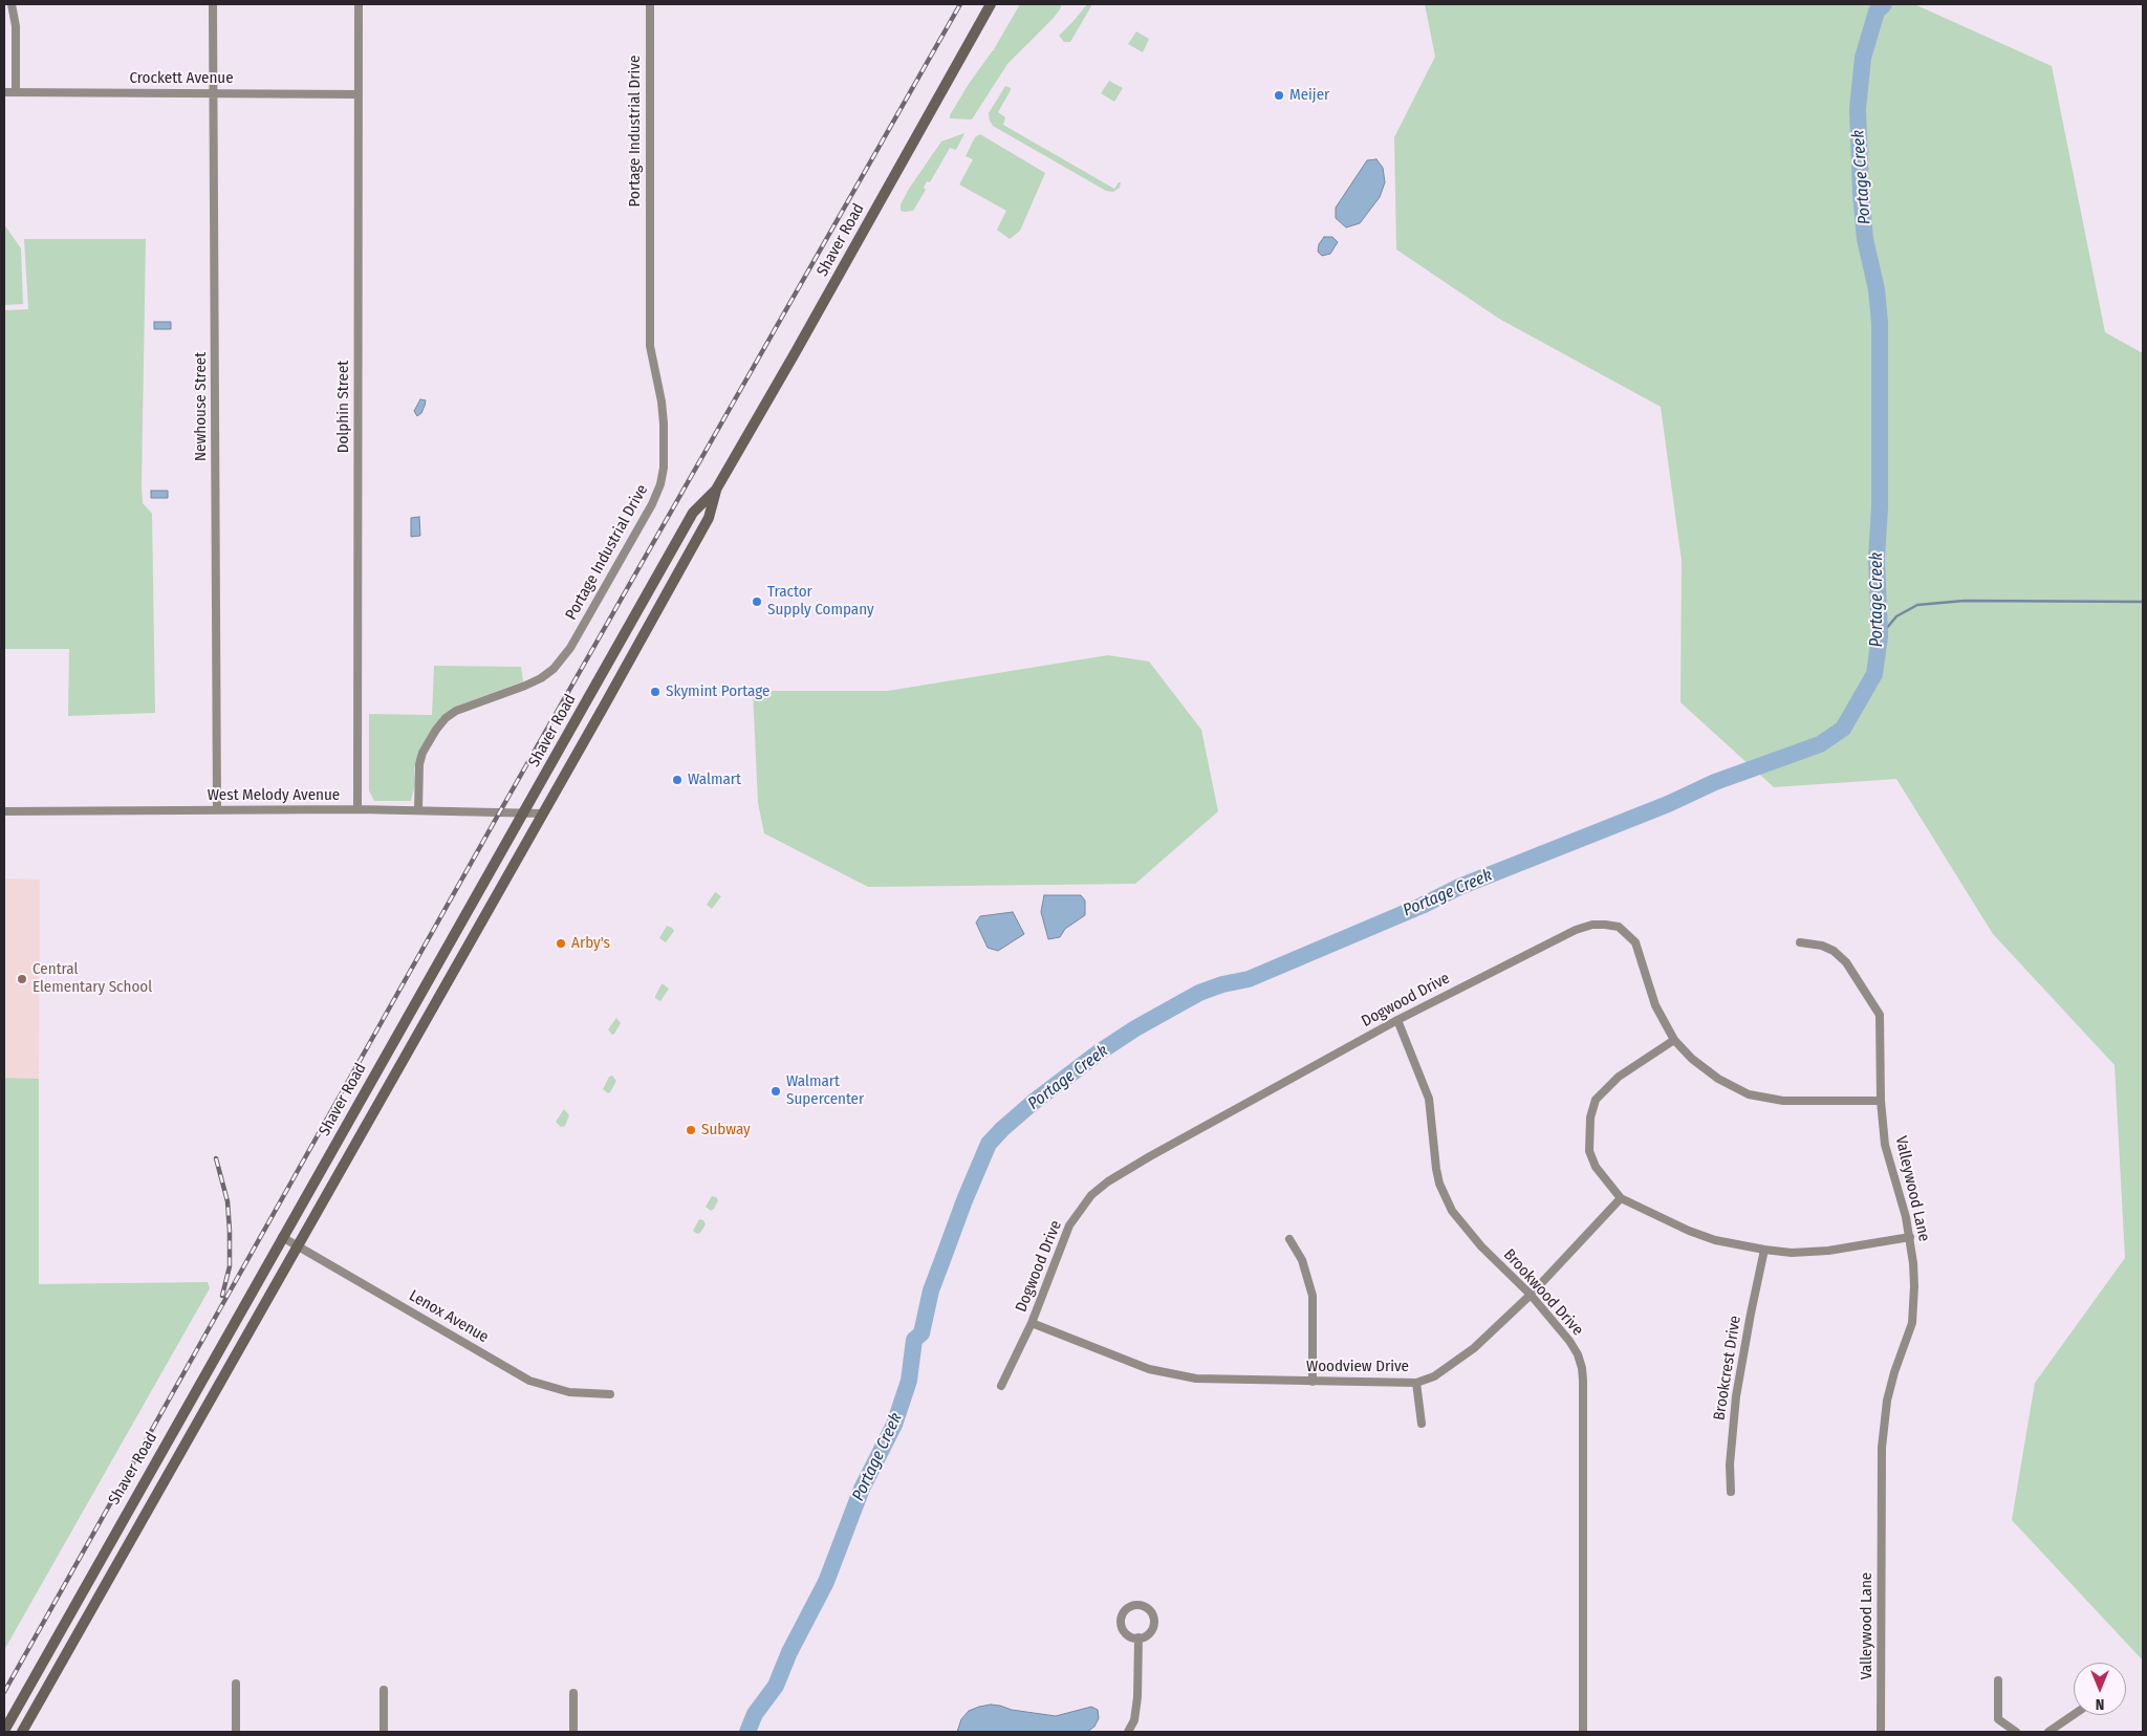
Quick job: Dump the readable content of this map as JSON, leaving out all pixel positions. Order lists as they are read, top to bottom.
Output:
{
  "streets": {
    "main road": ["Shaver Road"],
    "street": [
      "Crockett Avenue",
      "Portage Industrial Drive",
      "Newhouse Street",
      "Dolphin Street",
      "West Melody Avenue",
      "Dogwood Drive",
      "Valleywood Lane",
      "Brookwood Drive",
      "Lenox Avenue",
      "Woodview Drive",
      "Brookcrest Drive"
    ]
  },
  "crossings": [
    ["Crockett Avenue", "Newhouse Street"],
    ["Crockett Avenue", "Dolphin Street"],
    ["Portage Industrial Drive", "West Melody Avenue"],
    ["Shaver Road", "West Melody Avenue"],
    ["Shaver Road", "Lenox Avenue"],
    ["Newhouse Street", "West Melody Avenue"],
    ["Dolphin Street", "West Melody Avenue"],
    ["Dogwood Drive", "Valleywood Lane"],
    ["Dogwood Drive", "Brookwood Drive"],
    ["Dogwood Drive", "Woodview Drive"],
    ["Brookwood Drive", "Woodview Drive"]
  ],
  "water": ["Portage Creek"],
  "places": [
    "Meijer",
    "Tractor Supply Company",
    "Skymint Portage",
    "Walmart",
    "Arby's",
    "Central Elementary School",
    "Walmart Supercenter",
    "Subway"
  ],
  "north": "bottom"
}
